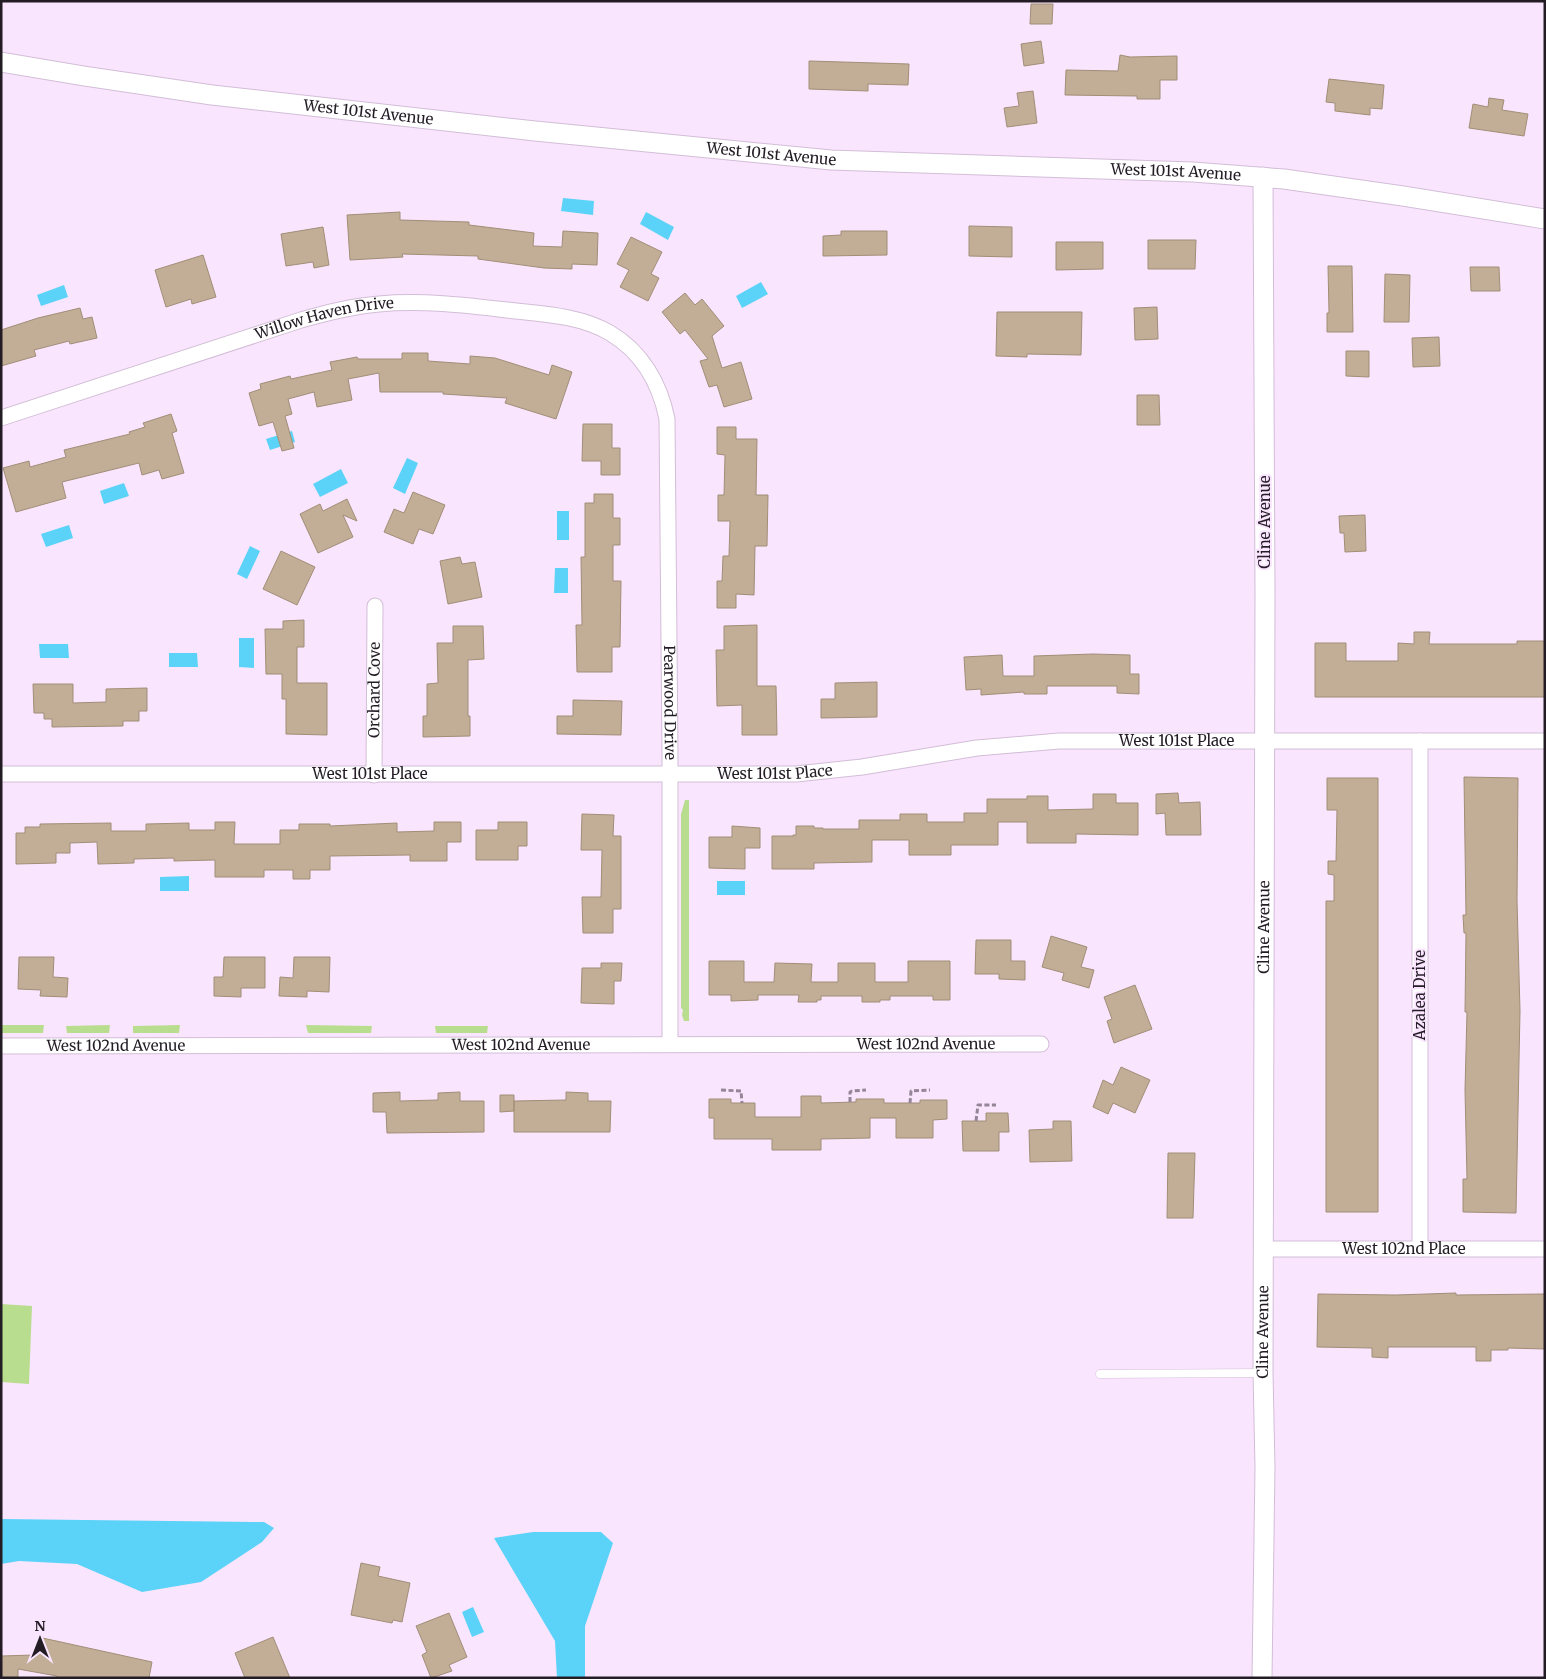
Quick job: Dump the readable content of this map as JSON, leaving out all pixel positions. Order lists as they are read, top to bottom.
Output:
{
  "streets": {
    "street": [
      "West 101st Avenue",
      "Willow Haven Drive",
      "Cline Avenue",
      "Orchard Cove",
      "Pearwood Drive",
      "West 101st Place",
      "Azalea Drive",
      "West 102nd Avenue",
      "West 102nd Place"
    ]
  },
  "crossings": [
    ["West 101st Avenue", "Cline Avenue"],
    ["Willow Haven Drive", "Pearwood Drive"],
    ["Cline Avenue", "West 101st Place"],
    ["Cline Avenue", "West 102nd Place"],
    ["Orchard Cove", "West 101st Place"],
    ["Pearwood Drive", "West 101st Place"],
    ["Pearwood Drive", "West 102nd Avenue"],
    ["West 101st Place", "Azalea Drive"],
    ["Azalea Drive", "West 102nd Place"]
  ],
  "north": "top"
}
